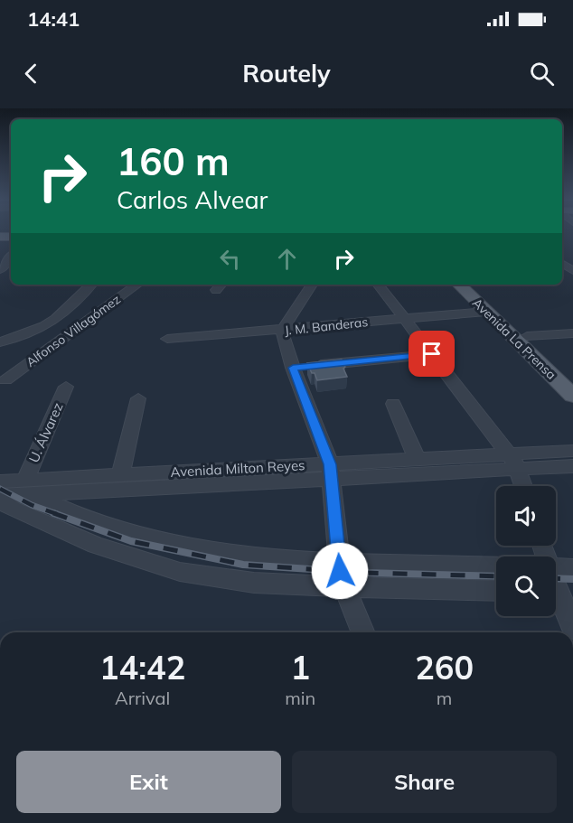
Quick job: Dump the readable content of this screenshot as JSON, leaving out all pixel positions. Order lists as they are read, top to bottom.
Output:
{
  "streets": {
    "main road": ["Avenida La Prensa"],
    "street": [
      "J. M. Banderas",
      "Alfonso Villagómez",
      "U. Álvarez",
      "Avenida Milton Reyes"
    ]
  },
  "crossings": [
    ["J. M. Banderas", "Avenida La Prensa"],
    ["U. Álvarez", "Avenida Milton Reyes"]
  ],
  "page": {
    "status": "14:41",
    "header": "Routely",
    "turn": ["160 m", "Carlos Alvear"],
    "eta": [
      "14:42",
      "Arrival",
      "1",
      "min",
      "260",
      "m"
    ],
    "buttons": ["Exit", "Share"]
  }
}
